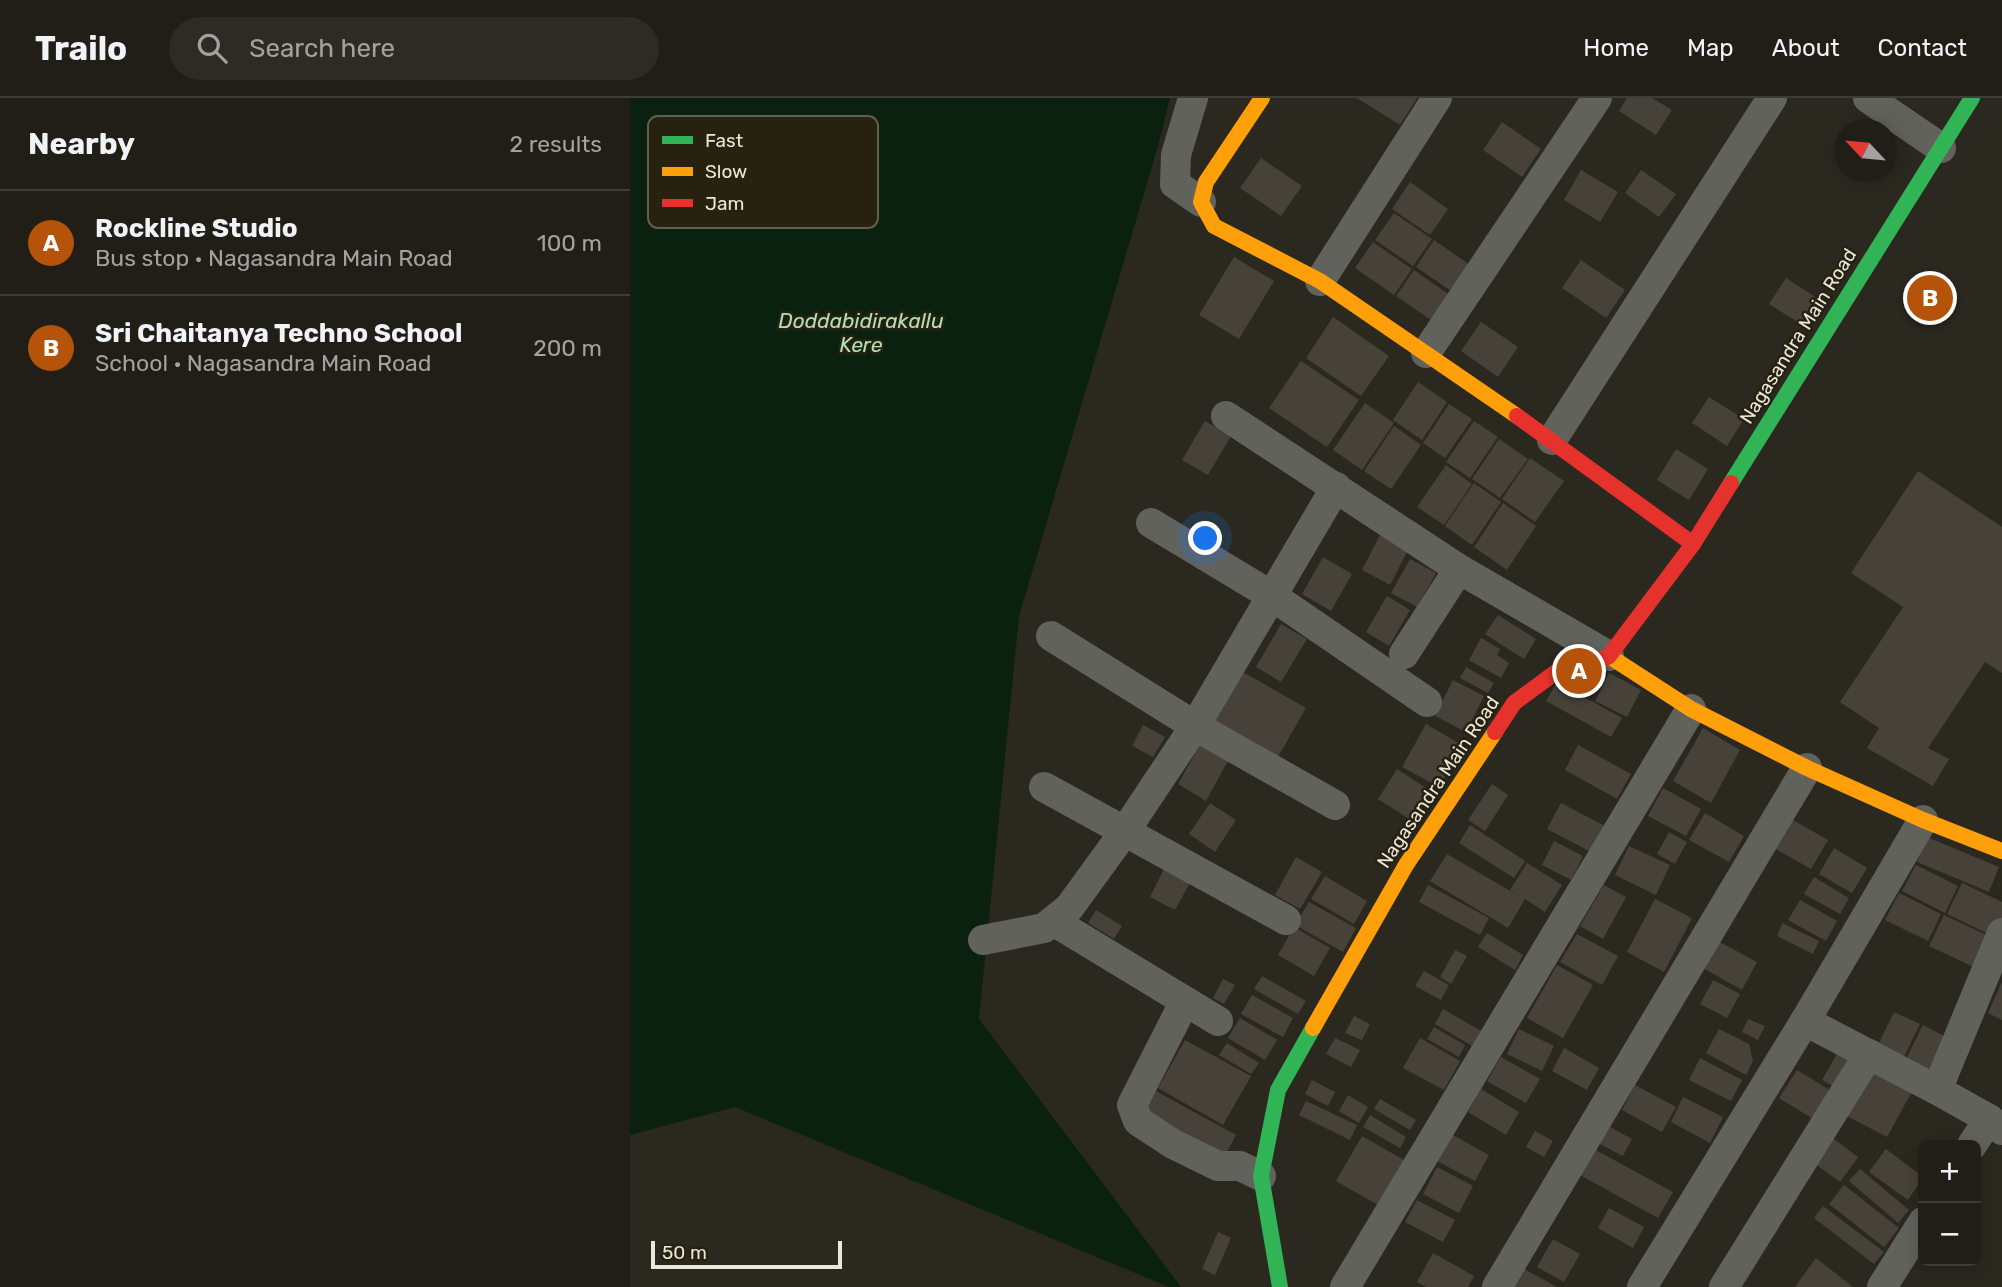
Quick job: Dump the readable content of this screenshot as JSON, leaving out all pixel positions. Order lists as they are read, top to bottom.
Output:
{
  "streets": {
    "street": ["Nagasandra Main Road"]
  },
  "water": ["Doddabidirakallu Kere"],
  "legend": ["Fast", "Slow", "Jam"],
  "scale_bar": "50 m",
  "north": "top left",
  "page": {
    "header": "Trailo",
    "search": "Search here",
    "nav": [
      "Home",
      "Map",
      "About",
      "Contact"
    ],
    "heading": ["Nearby", "2 results"],
    "list": [
      {
        "mark": "A",
        "name": "Rockline Studio",
        "note": "Bus stop · Nagasandra Main Road",
        "value": "100 m"
      },
      {
        "mark": "B",
        "name": "Sri Chaitanya Techno School",
        "note": "School · Nagasandra Main Road",
        "value": "200 m"
      }
    ],
    "pins": ["B", "A"],
    "map_buttons": ["+", "−"],
    "scale": "50 m"
  }
}
